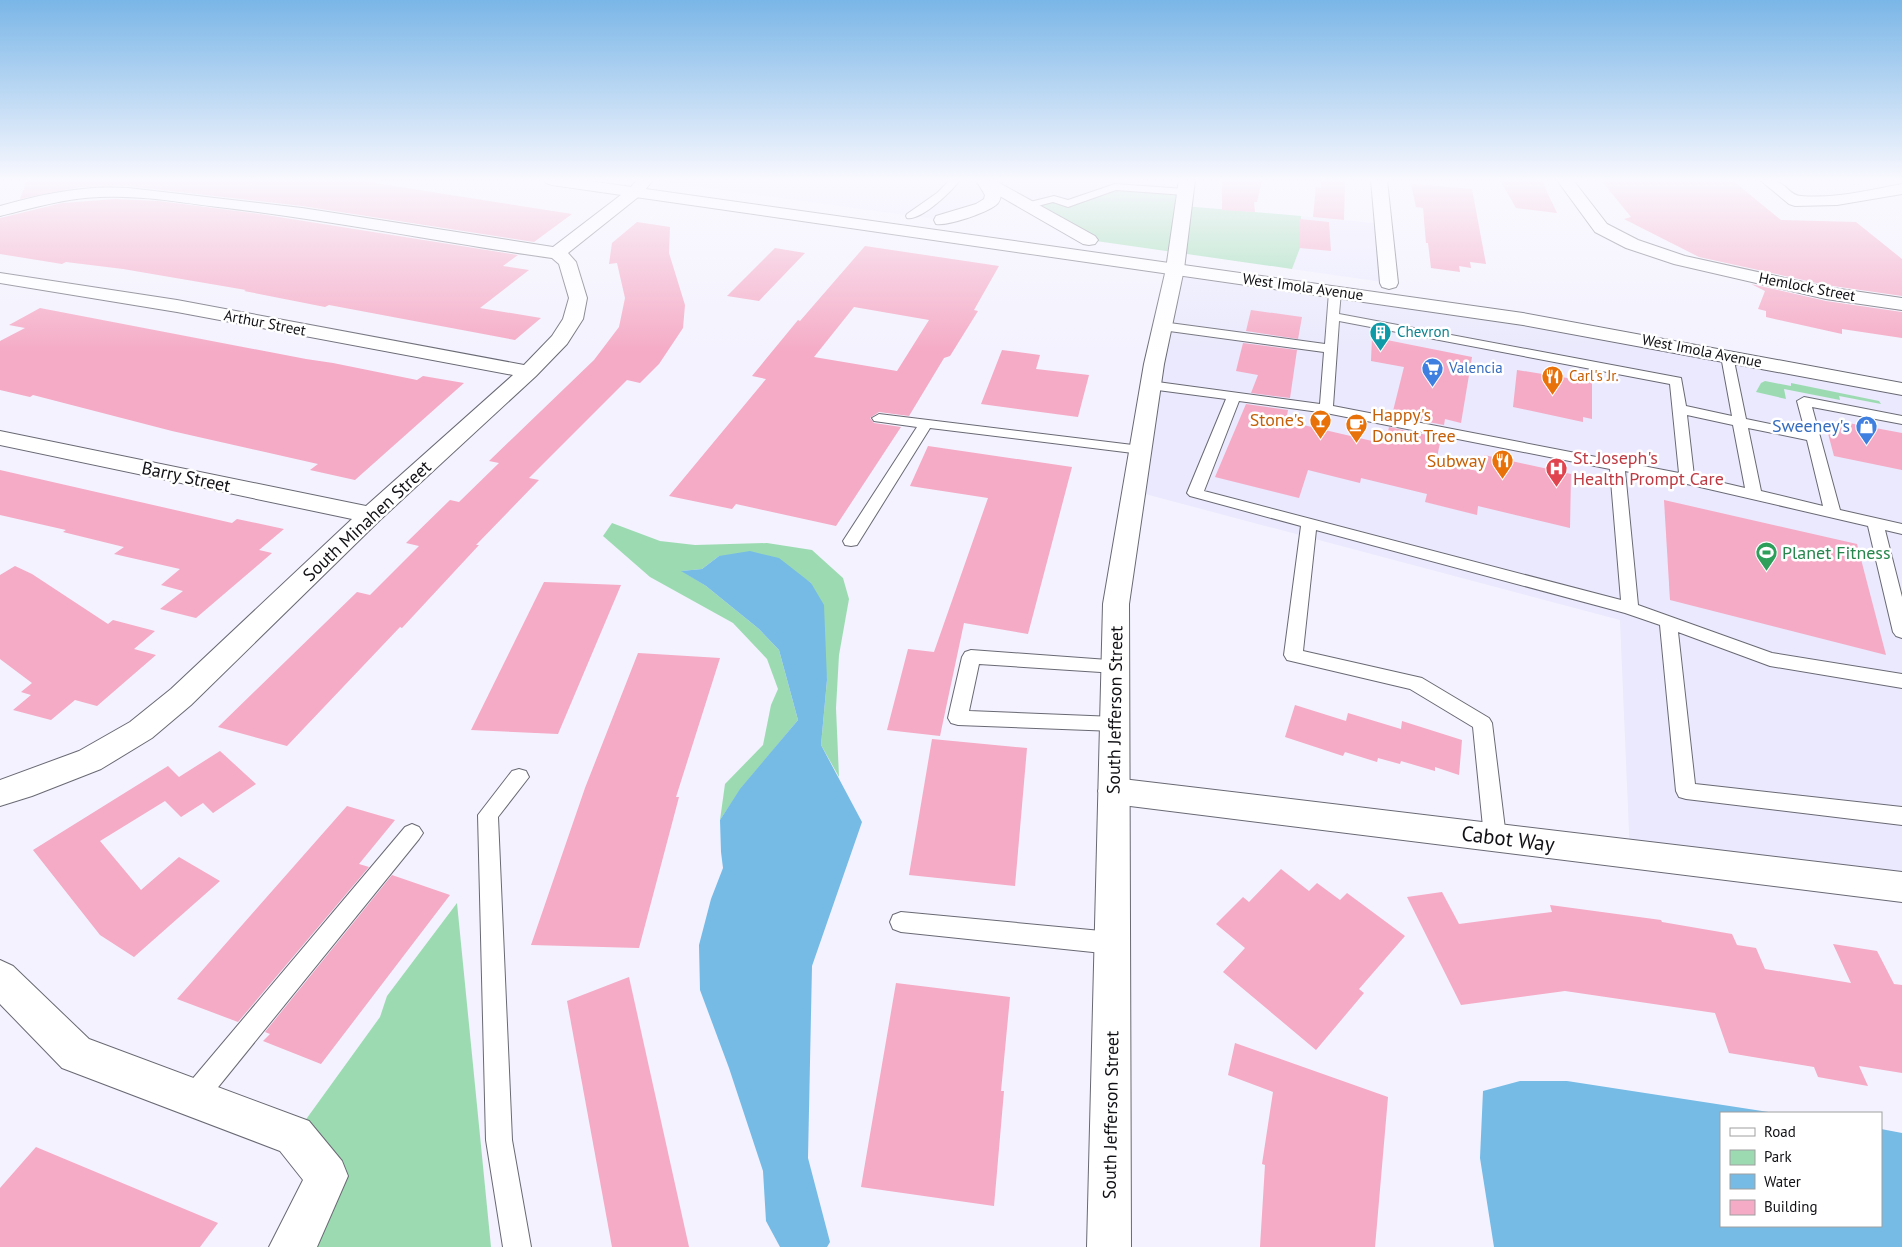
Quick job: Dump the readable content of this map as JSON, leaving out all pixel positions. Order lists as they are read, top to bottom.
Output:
{
  "streets": {
    "street": [
      "West Imola Avenue",
      "Hemlock Street",
      "Arthur Street",
      "Barry Street",
      "South Minahen Street",
      "South Jefferson Street",
      "Cabot Way"
    ]
  },
  "crossings": [
    ["West Imola Avenue", "South Jefferson Street"],
    ["Arthur Street", "South Minahen Street"],
    ["Barry Street", "South Minahen Street"],
    ["South Jefferson Street", "Cabot Way"]
  ],
  "places": {
    "building": ["Chevron"],
    "supermarket": ["Valencia"],
    "restaurant": ["Carl's Jr.", "Subway"],
    "bar": ["Stone's"],
    "cafe": ["Happy's Donut Tree"],
    "shop": ["Sweeney's"],
    "hospital": ["St. Joseph's Health Prompt Care"],
    "sports": ["Planet Fitness"]
  },
  "legend": [
    "Road",
    "Park",
    "Water",
    "Building"
  ]
}
